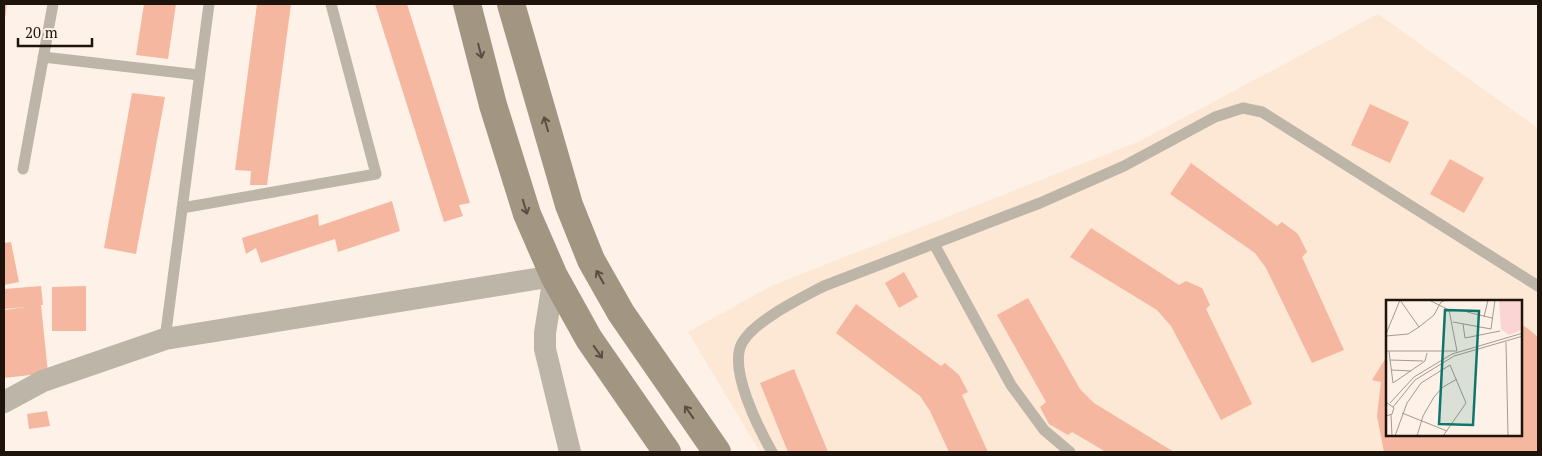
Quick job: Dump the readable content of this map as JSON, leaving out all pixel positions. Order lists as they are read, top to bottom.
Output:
{
  "scale_bar": "20 m"
}
